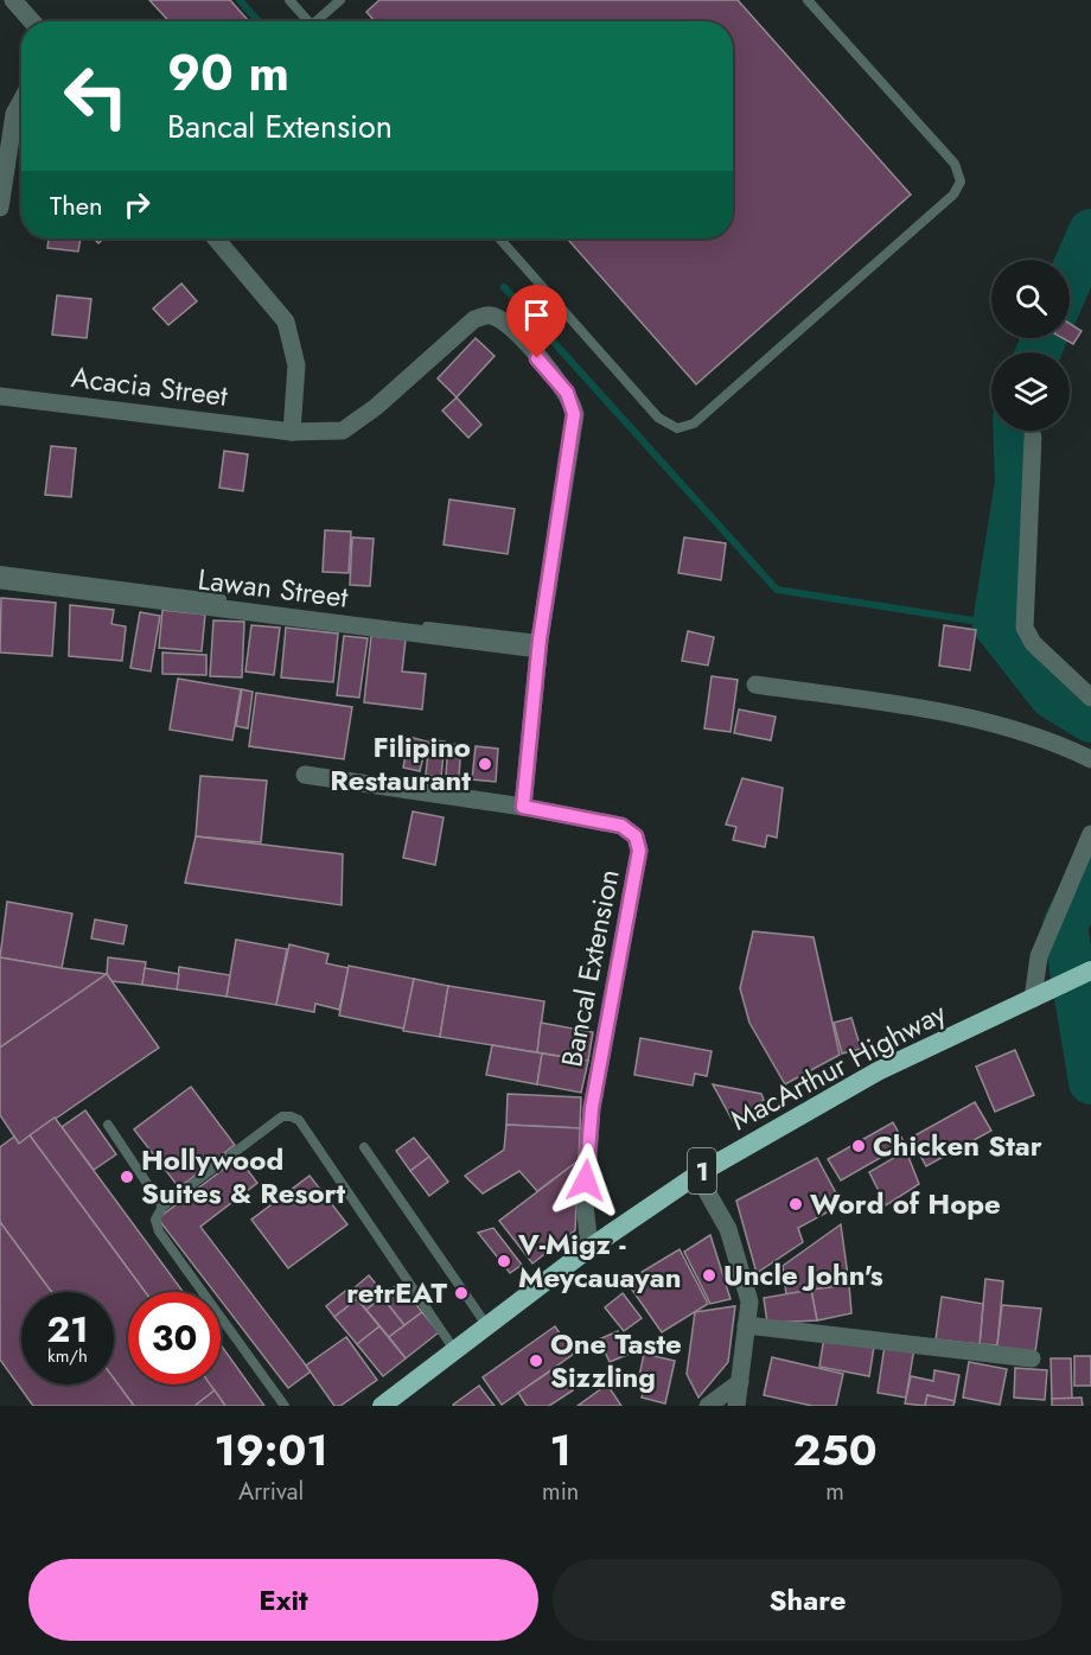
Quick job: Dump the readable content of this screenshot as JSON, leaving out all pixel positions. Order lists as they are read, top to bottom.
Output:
{
  "streets": {
    "highway": ["MacArthur Highway", "1"],
    "street": ["Acacia Street", "Lawan Street", "Bancal Extension"]
  },
  "crossings": [
    ["Bancal Extension", "MacArthur Highway"]
  ],
  "places": [
    "Filipino Restaurant",
    "Chicken Star",
    "Hollywood Suites & Resort",
    "Word of Hope",
    "V-Migz - Meycauayan",
    "Uncle John's",
    "retrEAT",
    "One Taste Sizzling"
  ],
  "page": {
    "turn": ["90 m", "Bancal Extension"],
    "then": "Then",
    "speed": "21 km/h",
    "limit": "30",
    "eta": [
      "19:01",
      "Arrival",
      "1",
      "min",
      "250",
      "m"
    ],
    "buttons": ["Exit", "Share"]
  }
}
